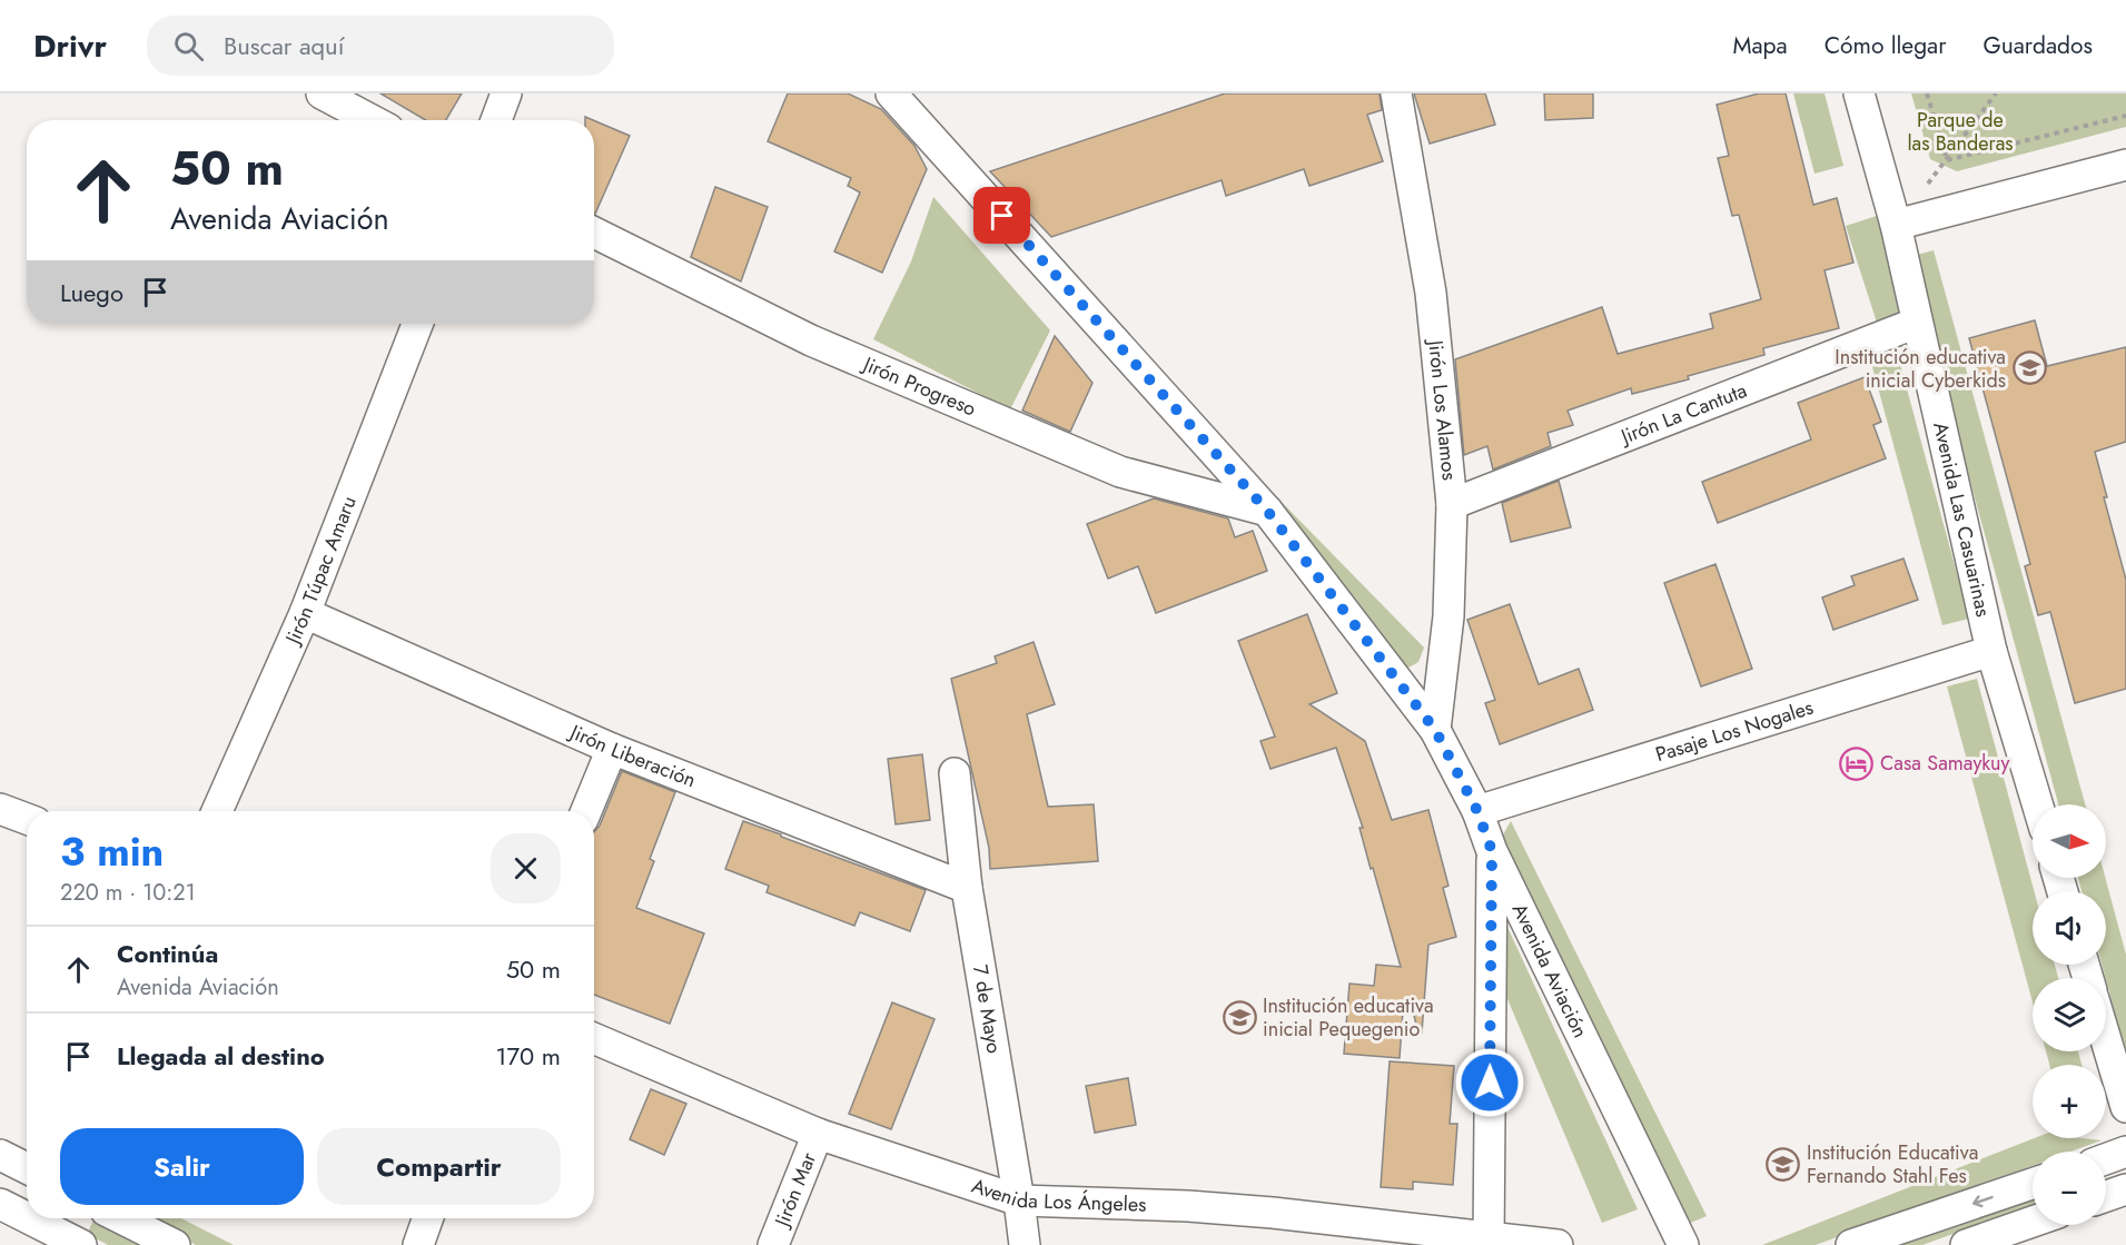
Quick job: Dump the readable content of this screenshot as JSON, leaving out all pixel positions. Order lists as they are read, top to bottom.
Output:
{
  "streets": {
    "street": [
      "Jirón Progreso",
      "Jirón Los Alamos",
      "Jirón La Cantuta",
      "Avenida Las Casuarinas",
      "Jirón Túpac Amaru",
      "Pasaje Los Nogales",
      "Jirón Liberación",
      "Avenida Aviación",
      "7 de Mayo",
      "Jirón Mar",
      "Avenida Los Ángeles"
    ]
  },
  "crossings": [
    ["Jirón Progreso", "Avenida Aviación"],
    ["Jirón Los Alamos", "Jirón La Cantuta"],
    ["Jirón Los Alamos", "Avenida Aviación"],
    ["Jirón La Cantuta", "Avenida Las Casuarinas"],
    ["Avenida Las Casuarinas", "Pasaje Los Nogales"],
    ["Jirón Túpac Amaru", "Jirón Liberación"],
    ["Pasaje Los Nogales", "Avenida Aviación"],
    ["Jirón Liberación", "7 de Mayo"],
    ["7 de Mayo", "Avenida Los Ángeles"],
    ["Jirón Mar", "Avenida Los Ángeles"]
  ],
  "parks": ["Parque de las Banderas"],
  "places": {
    "school or university": ["Institución educativa inicial Cyberkids", "Institución educativa inicial Pequegenio", "Institución Educativa Fernando Stahl Fes"],
    "hotel": ["Casa Samaykuy"]
  },
  "north": "right",
  "page": {
    "header": "Drivr",
    "search": "Buscar aquí",
    "nav": ["Mapa", "Cómo llegar", "Guardados"],
    "turn": ["50 m", "Avenida Aviación"],
    "then": "Luego",
    "map_buttons": ["+", "−"],
    "heading": ["3 min", "220 m · 10:21"],
    "list": [
      {
        "name": "Continúa",
        "note": "Avenida Aviación",
        "value": "50 m"
      },
      {
        "name": "Llegada al destino",
        "value": "170 m"
      }
    ],
    "buttons": ["Salir", "Compartir"]
  }
}
